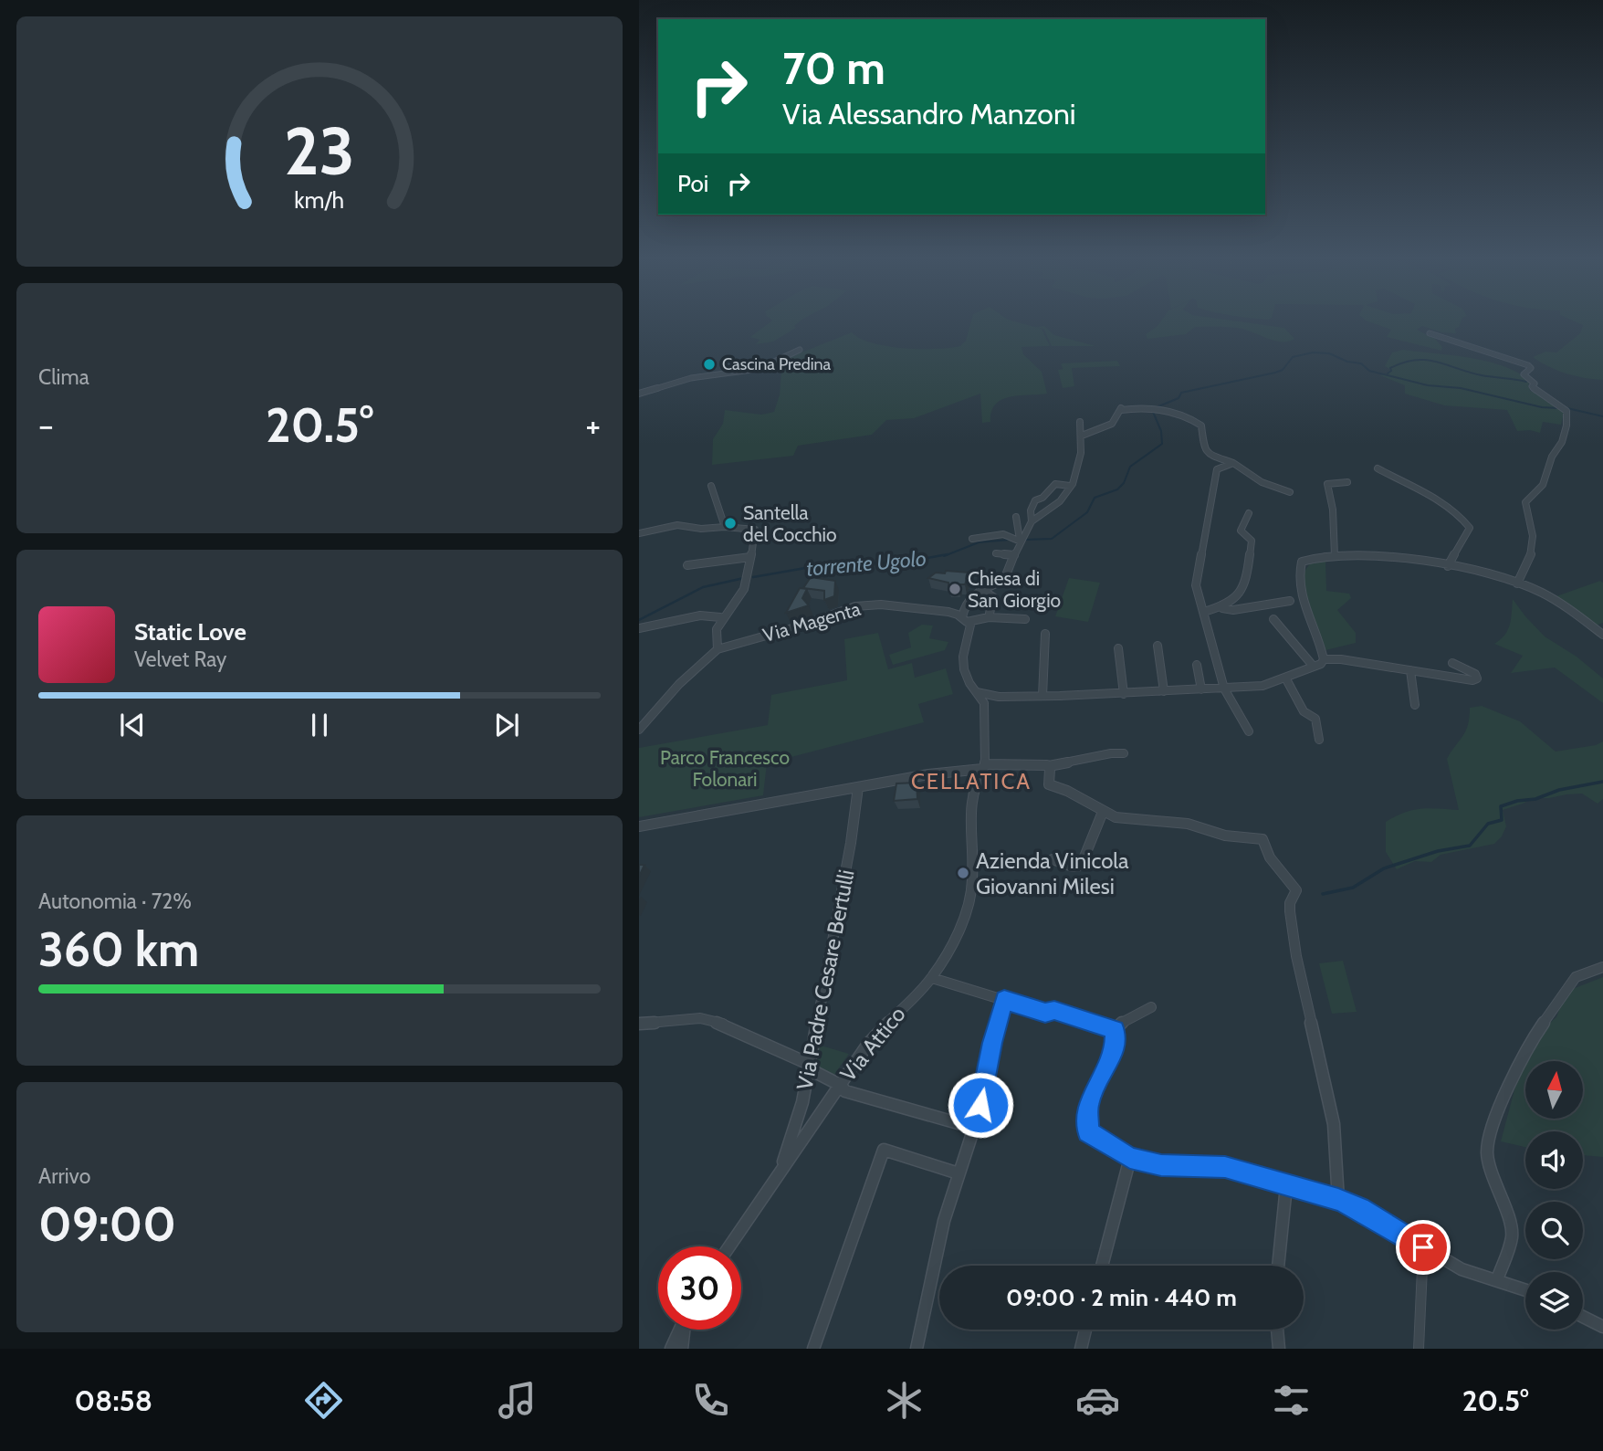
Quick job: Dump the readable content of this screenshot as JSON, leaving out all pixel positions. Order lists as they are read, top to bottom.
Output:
{
  "streets": {
    "street": ["Via Magenta", "Via Padre Cesare Bertulli", "Via Attico"]
  },
  "crossings": [
    ["Via Padre Cesare Bertulli", "Via Attico"]
  ],
  "districts": ["CELLATICA"],
  "water": ["torrente Ugolo"],
  "parks": ["Parco Francesco Folonari"],
  "places": [
    "Cascina Predina",
    "Santella del Cocchio",
    "Chiesa di San Giorgio",
    "Azienda Vinicola Giovanni Milesi"
  ],
  "north": "top",
  "page": {
    "turn": ["70 m", "Via Alessandro Manzoni"],
    "then": "Poi",
    "tile": [
      "Clima",
      ["Autonomia · 72%", "360 km"],
      ["Arrivo", "09:00"]
    ],
    "heat": ["−", "20.5°", "+"],
    "song": ["Static Love", "Velvet Ray"],
    "limit": "30",
    "trip": "09:00 · 2 min · 440 m",
    "tabs": ["08:58", "20.5°"],
    "gauge": ["23", "km/h"]
  }
}
